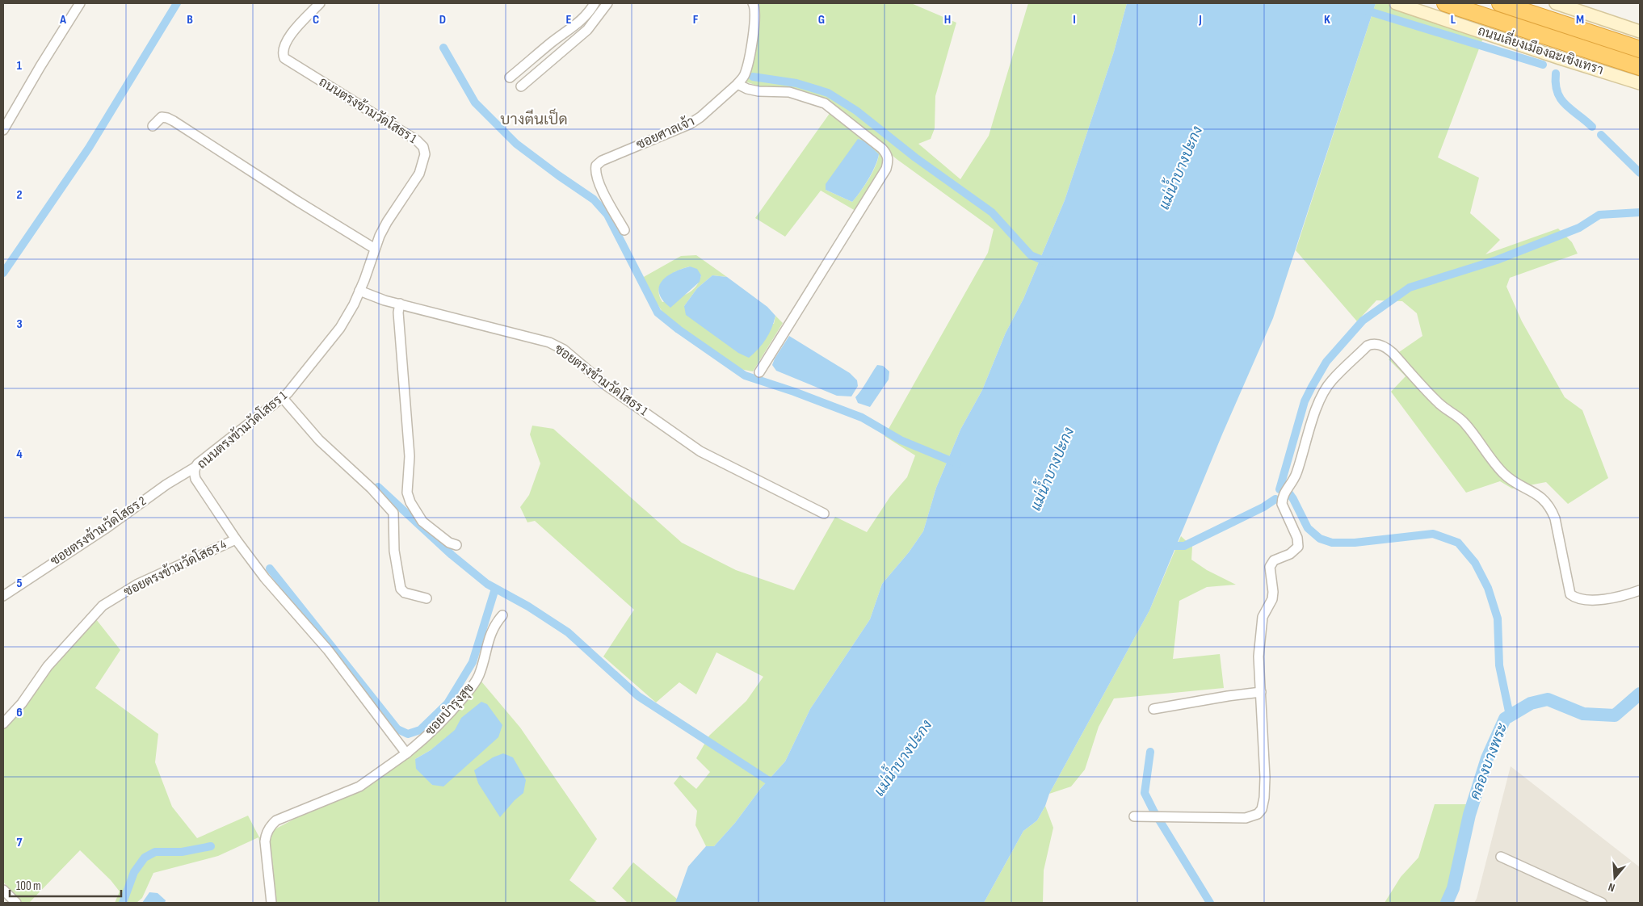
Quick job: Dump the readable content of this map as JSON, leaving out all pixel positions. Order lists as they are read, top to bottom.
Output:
{
  "streets": {
    "highway": ["ถนนเลี่ยงเมืองฉะเชิงเทรา"],
    "street": [
      "ถนนตรงข้ามวัดโสธร 1",
      "ซอยศาลเจ้า",
      "ซอยตรงข้ามวัดโสธร 1",
      "ซอยตรงข้ามวัดโสธร 2",
      "ซอยตรงข้ามวัดโสธร 4",
      "ซอยบำรุงสุข"
    ]
  },
  "crossings": [
    ["ถนนตรงข้ามวัดโสธร 1", "ซอยตรงข้ามวัดโสธร 1"],
    ["ถนนตรงข้ามวัดโสธร 1", "ซอยตรงข้ามวัดโสธร 2"],
    ["ถนนตรงข้ามวัดโสธร 1", "ซอยตรงข้ามวัดโสธร 4"],
    ["ถนนตรงข้ามวัดโสธร 1", "ซอยบำรุงสุข"]
  ],
  "districts": ["บางตีนเป็ด"],
  "water": ["แม่น้ำบางปะกง", "คลองบางพระ"],
  "scale_bar": "100 m",
  "north": "bottom",
  "grid": {
    "columns": [
      "A",
      "B",
      "C",
      "D",
      "E",
      "F",
      "G",
      "H",
      "I",
      "J",
      "K",
      "L",
      "M"
    ],
    "rows": [
      "1",
      "2",
      "3",
      "4",
      "5",
      "6",
      "7"
    ]
  }
}
